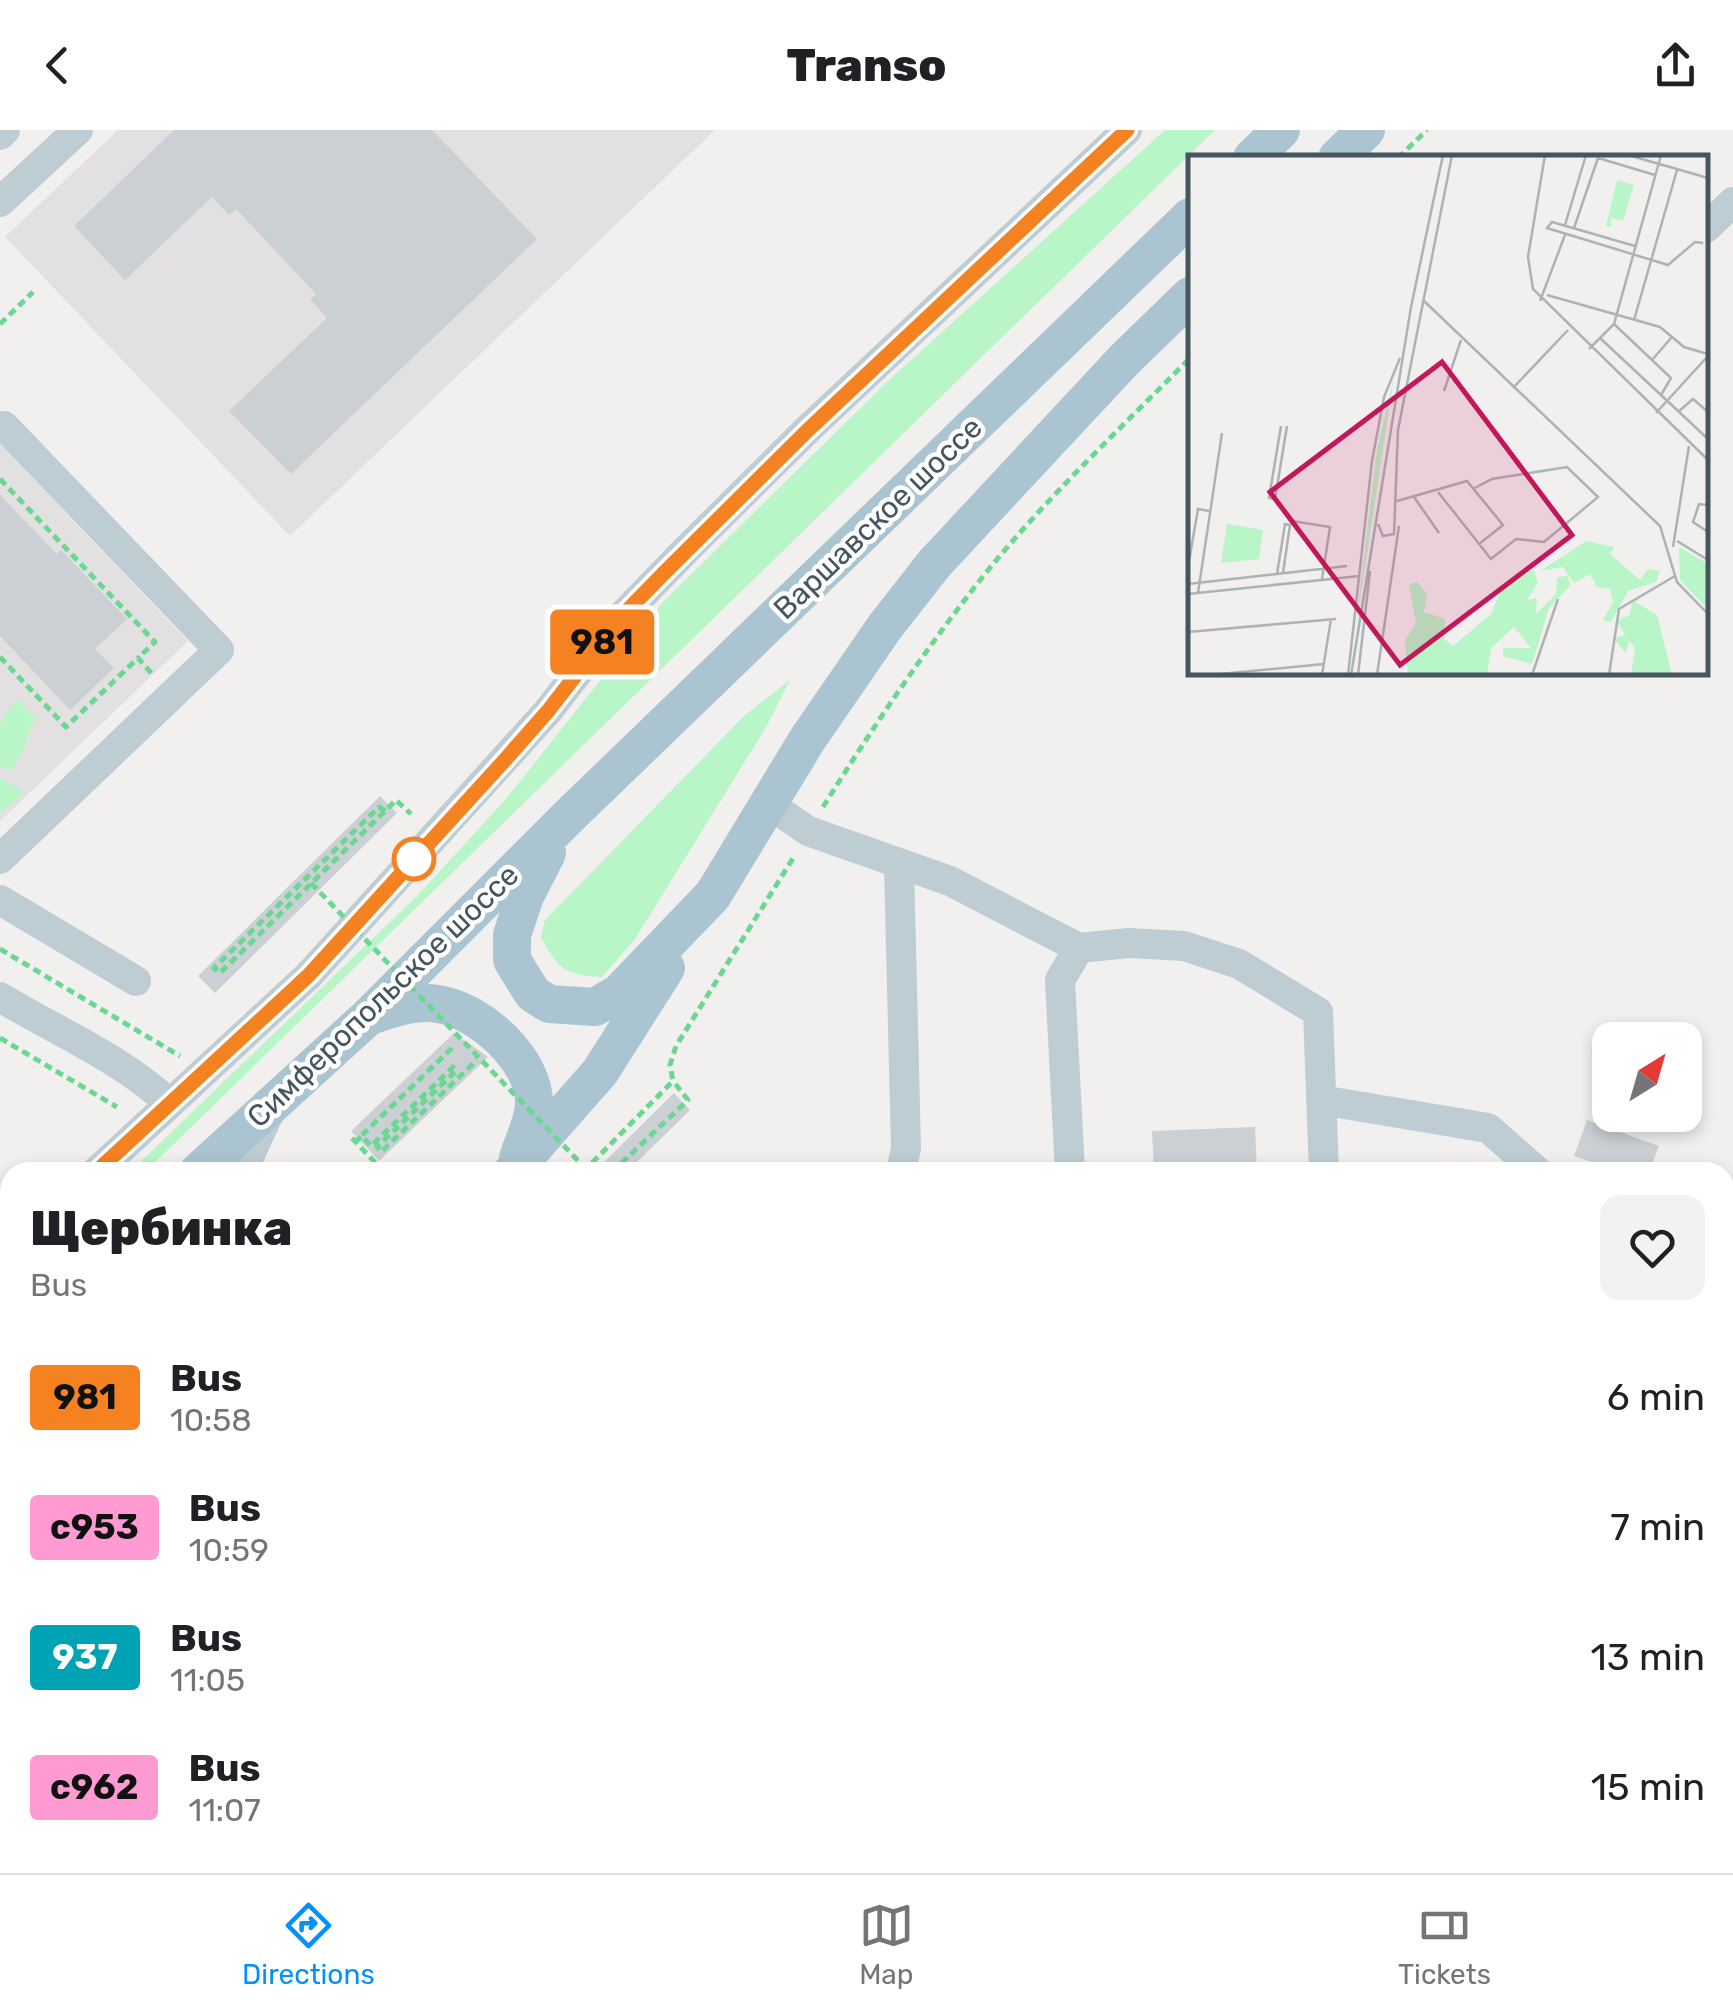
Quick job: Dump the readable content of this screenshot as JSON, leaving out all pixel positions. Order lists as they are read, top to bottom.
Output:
{
  "streets": {
    "main road": ["Варшавское шоссе", "Симферопольское шоссе"]
  },
  "crossings": [
    ["Варшавское шоссе", "Симферопольское шоссе"]
  ],
  "lines": ["bus line 981"],
  "north": "top right",
  "page": {
    "header": "Transo",
    "on_map": "981",
    "heading": ["Щербинка", "Bus"],
    "list": [
      {
        "mark": "981",
        "name": "Bus",
        "note": "10:58",
        "value": "6 min"
      },
      {
        "mark": "с953",
        "name": "Bus",
        "note": "10:59",
        "value": "7 min"
      },
      {
        "mark": "937",
        "name": "Bus",
        "note": "11:05",
        "value": "13 min"
      },
      {
        "mark": "с962",
        "name": "Bus",
        "note": "11:07",
        "value": "15 min"
      }
    ],
    "tabs": ["Directions", "Map", "Tickets"]
  }
}
